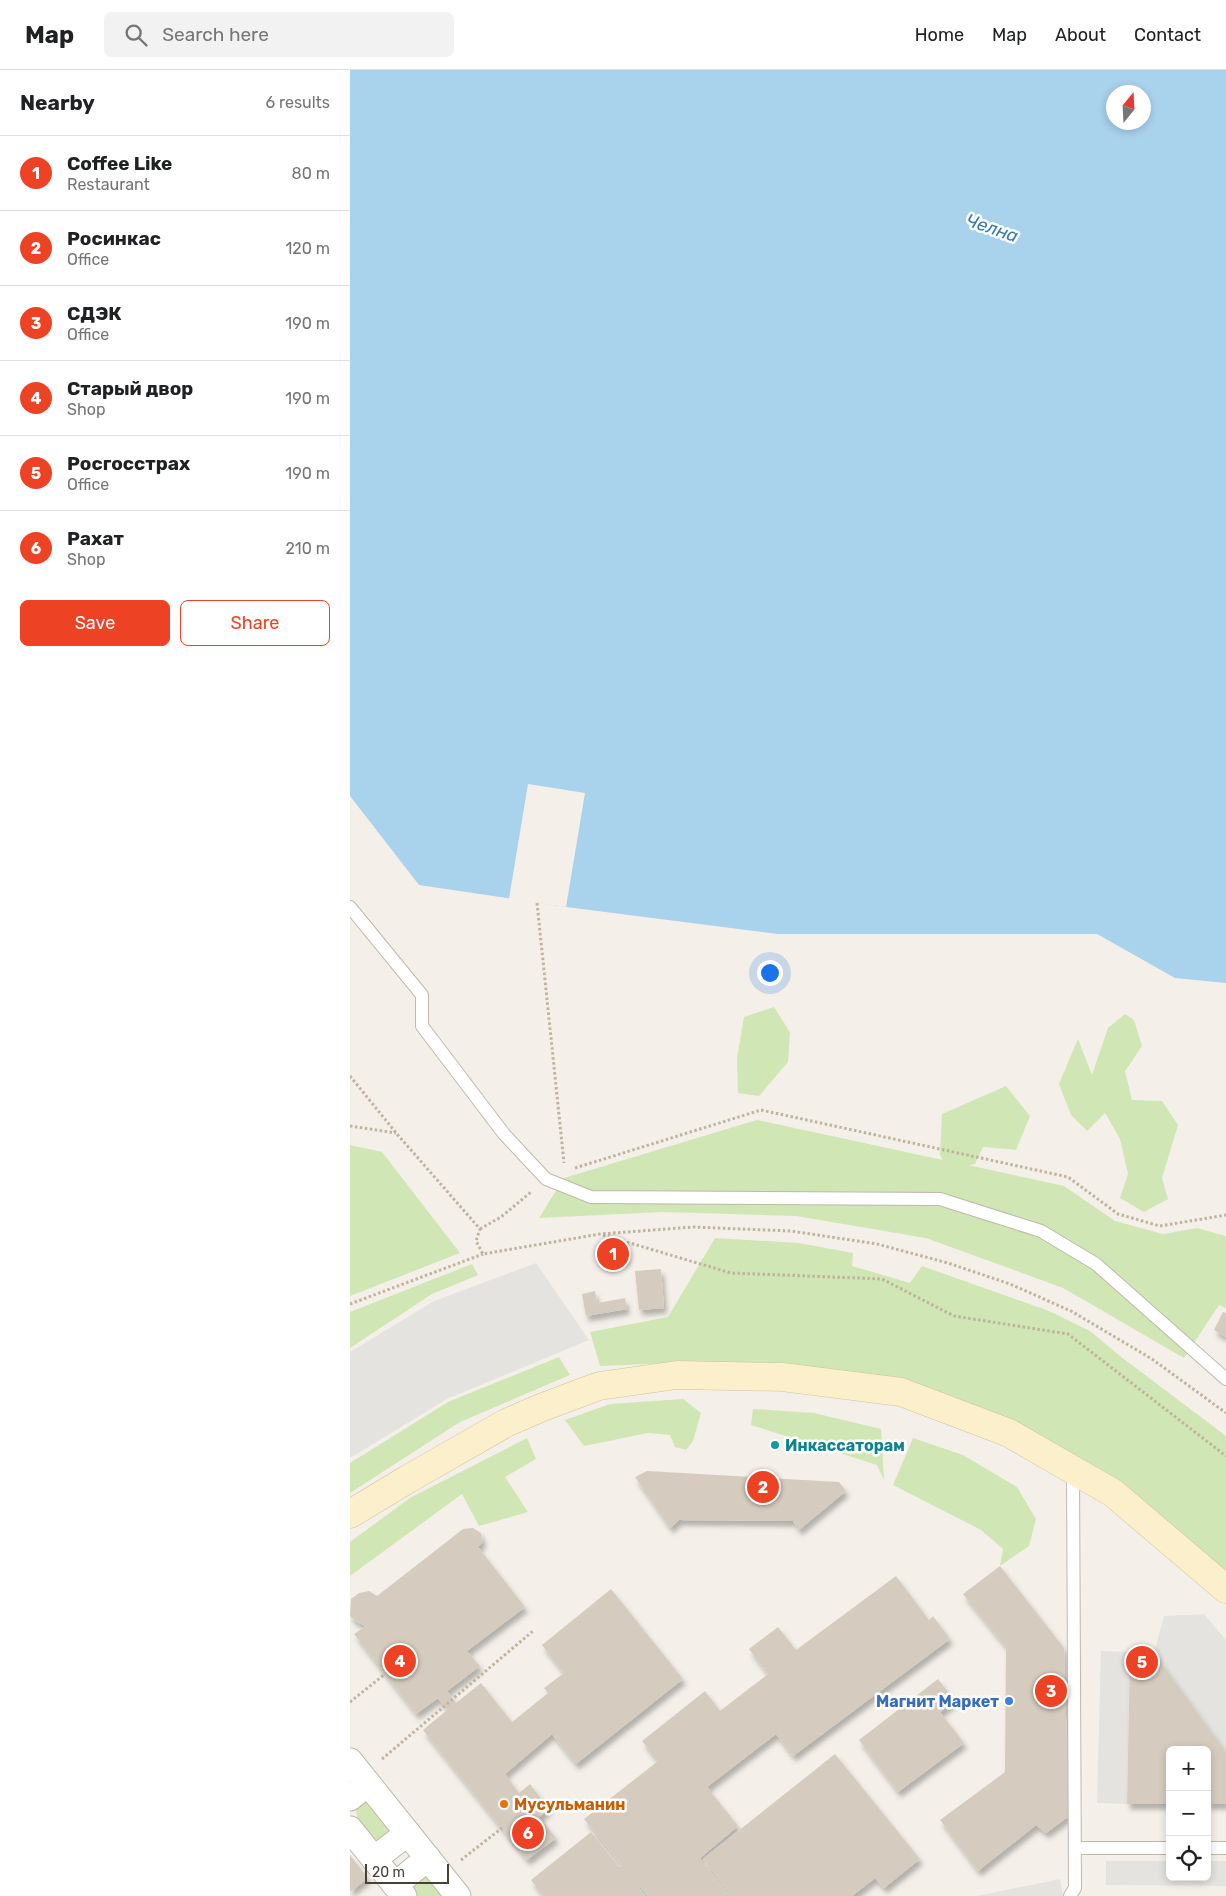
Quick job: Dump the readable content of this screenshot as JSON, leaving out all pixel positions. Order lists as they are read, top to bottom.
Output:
{
  "water": ["Челна"],
  "places": ["Инкассаторам", "Магнит Маркет", "Мусульманин"],
  "scale_bar": "20 m",
  "north": "top",
  "page": {
    "header": "Map",
    "search": "Search here",
    "nav": [
      "Home",
      "Map",
      "About",
      "Contact"
    ],
    "heading": ["Nearby", "6 results"],
    "list": [
      {
        "mark": "1",
        "name": "Coffee Like",
        "note": "Restaurant",
        "value": "80 m"
      },
      {
        "mark": "2",
        "name": "Росинкас",
        "note": "Office",
        "value": "120 m"
      },
      {
        "mark": "3",
        "name": "СДЭК",
        "note": "Office",
        "value": "190 m"
      },
      {
        "mark": "4",
        "name": "Старый двор",
        "note": "Shop",
        "value": "190 m"
      },
      {
        "mark": "5",
        "name": "Росгосстрах",
        "note": "Office",
        "value": "190 m"
      },
      {
        "mark": "6",
        "name": "Рахат",
        "note": "Shop",
        "value": "210 m"
      }
    ],
    "buttons": ["Save", "Share"],
    "pins": [
      "1",
      "2",
      "4",
      "5",
      "3",
      "6"
    ],
    "map_buttons": ["+", "−"],
    "scale": "20 m"
  }
}
